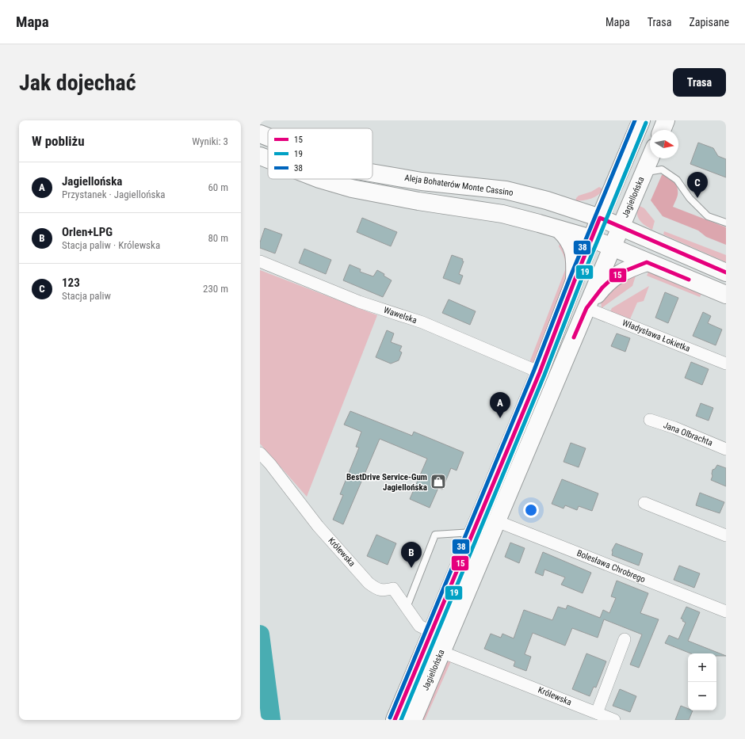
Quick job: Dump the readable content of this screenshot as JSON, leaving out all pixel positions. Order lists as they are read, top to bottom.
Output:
{
  "streets": {
    "main road": ["Aleja Bohaterów Monte Cassino", "Jagiellońska"],
    "street": [
      "Wawelska",
      "Władysława Łokietka",
      "Jana Olbrachta",
      "Królewska",
      "Bolesława Chrobrego"
    ]
  },
  "crossings": [
    ["Aleja Bohaterów Monte Cassino", "Jagiellońska"],
    ["Jagiellońska", "Wawelska"],
    ["Jagiellońska", "Władysława Łokietka"],
    ["Jagiellońska", "Królewska"],
    ["Jagiellońska", "Bolesława Chrobrego"]
  ],
  "places": {
    "shop": ["BestDrive Service-Gum Jagiellońska"]
  },
  "lines": ["transit line 38", "transit line 19", "transit line 15"],
  "legend": ["15", "19", "38"],
  "north": "right",
  "page": {
    "header": "Mapa",
    "nav": ["Mapa", "Trasa", "Zapisane"],
    "buttons": "Trasa",
    "title": "Jak dojechać",
    "heading": ["W pobliżu", "Wyniki: 3"],
    "list": [
      {
        "mark": "A",
        "name": "Jagiellońska",
        "note": "Przystanek · Jagiellońska",
        "value": "60 m"
      },
      {
        "mark": "B",
        "name": "Orlen+LPG",
        "note": "Stacja paliw · Królewska",
        "value": "80 m"
      },
      {
        "mark": "C",
        "name": "123",
        "note": "Stacja paliw",
        "value": "230 m"
      }
    ],
    "pins": ["C", "A", "B"],
    "map_buttons": ["+", "−"]
  }
}
